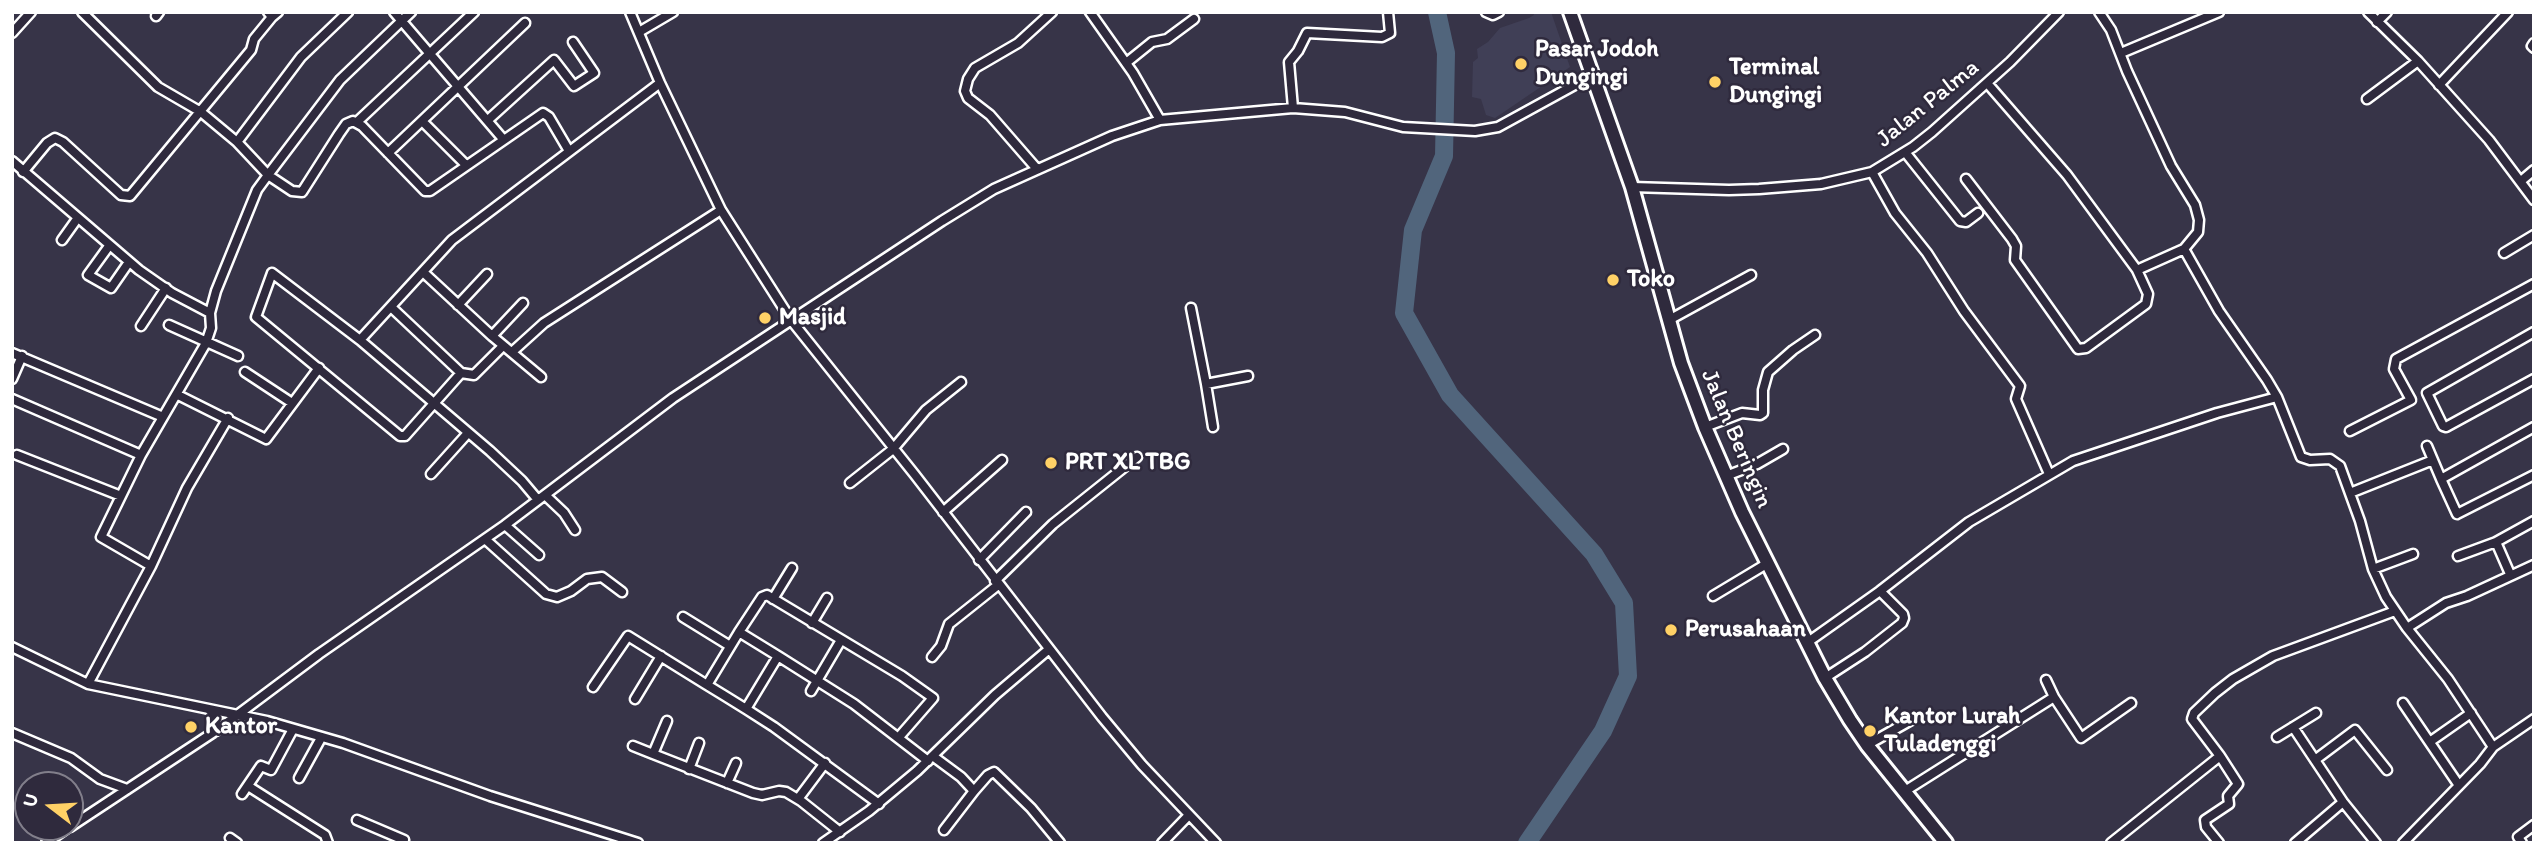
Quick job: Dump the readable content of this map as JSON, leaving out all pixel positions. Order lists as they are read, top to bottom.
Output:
{
  "streets": {
    "street": ["Jalan Palma", "Jalan Beringin"]
  },
  "crossings": [
    ["Jalan Palma", "Jalan Beringin"]
  ],
  "places": [
    "Pasar Jodoh Dungingi",
    "Terminal Dungingi",
    "Toko",
    "Masjid",
    "PRT XL TBG",
    "Perusahaan",
    "Kantor",
    "Kantor Lurah Tuladenggi"
  ],
  "north": "left"
}
